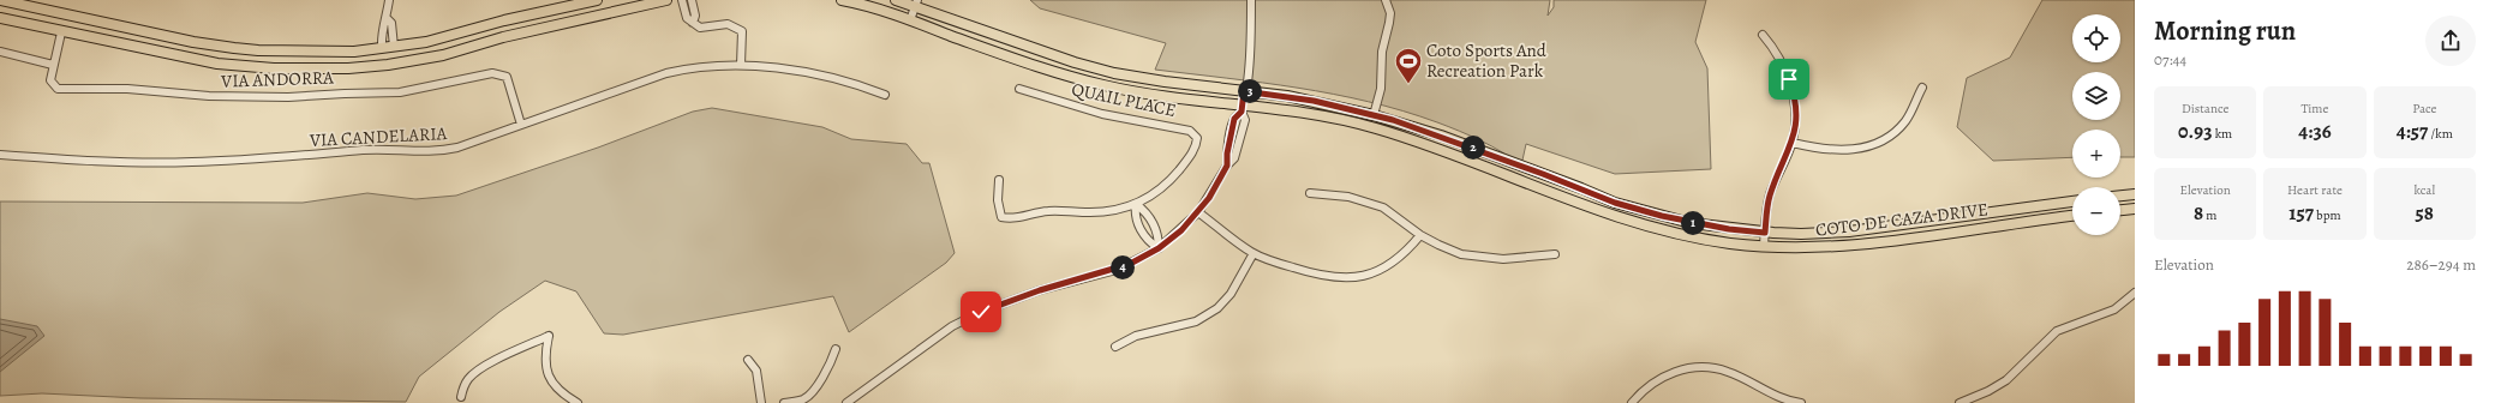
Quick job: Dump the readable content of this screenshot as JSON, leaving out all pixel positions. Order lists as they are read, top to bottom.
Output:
{
  "streets": {
    "main road": ["COTO DE CAZA DRIVE"],
    "street": ["VIA ANDORRA", "QUAIL PLACE", "VIA CANDELARIA"]
  },
  "crossings": [
    ["VIA ANDORRA", "VIA CANDELARIA"]
  ],
  "places": {
    "sports": ["Coto Sports And Recreation Park"]
  },
  "page": {
    "heading": ["Morning run", "07:44"],
    "map_buttons": ["+", "−"],
    "pins": [
      "3",
      "2",
      "1",
      "4"
    ],
    "stats": [
      ["Distance", "0.93 km"],
      ["Time", "4:36"],
      ["Pace", "4:57 /km"],
      ["Elevation", "8 m"],
      ["Heart rate", "157 bpm"],
      ["kcal", "58"]
    ],
    "chart": ["Elevation", "286–294 m"]
  }
}
